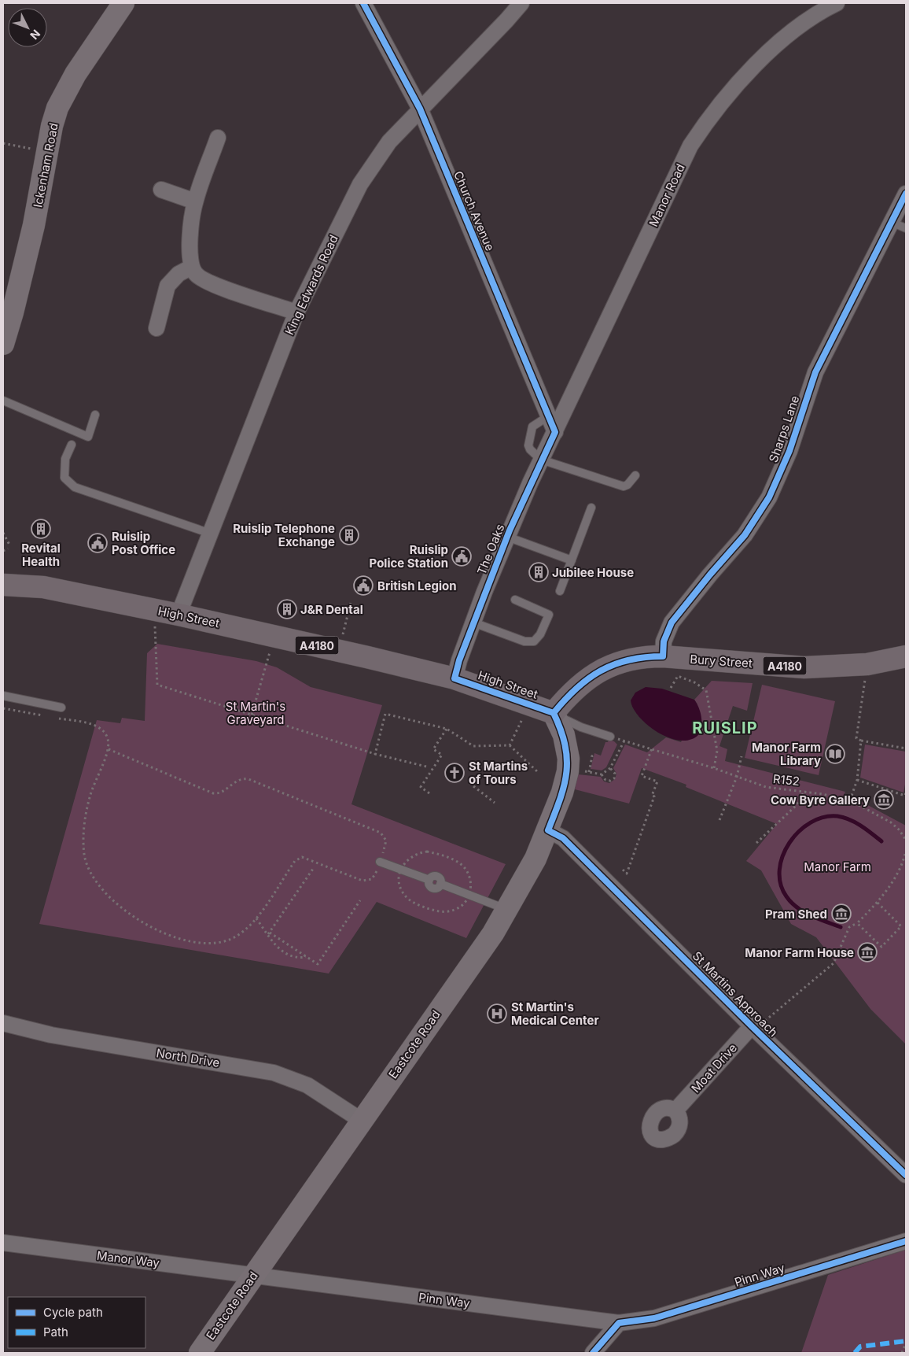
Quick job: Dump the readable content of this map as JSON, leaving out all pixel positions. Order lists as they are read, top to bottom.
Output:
{
  "streets": {
    "main road": [
      "Ickenham Road",
      "High Street",
      "A4180",
      "Bury Street",
      "Eastcote Road"
    ],
    "street": [
      "Manor Road",
      "Church Avenue",
      "King Edwards Road",
      "Sharps Lane",
      "The Oaks",
      "St Martins Approach",
      "North Drive",
      "Moat Drive",
      "Manor Way",
      "Pinn Way"
    ],
    "path": ["R152"]
  },
  "crossings": [
    ["Manor Road", "Church Avenue"],
    ["Manor Road", "The Oaks"],
    ["Church Avenue", "King Edwards Road"],
    ["Church Avenue", "The Oaks"],
    ["King Edwards Road", "High Street"],
    ["Sharps Lane", "Bury Street"],
    ["The Oaks", "High Street"],
    ["High Street", "Bury Street"],
    ["High Street", "Eastcote Road"],
    ["Bury Street", "Eastcote Road"],
    ["St Martins Approach", "Eastcote Road"],
    ["St Martins Approach", "Moat Drive"],
    ["Eastcote Road", "North Drive"],
    ["Eastcote Road", "Manor Way"],
    ["Eastcote Road", "Pinn Way"],
    ["Manor Way", "Pinn Way"]
  ],
  "districts": ["RUISLIP"],
  "parks": ["St Martin's Graveyard", "Manor Farm"],
  "places": {
    "building": [
      "Revital Health",
      "Ruislip Telephone Exchange",
      "Jubilee House",
      "J&R Dental"
    ],
    "public building": ["Ruislip Post Office", "Ruislip Police Station", "British Legion"],
    "library": ["Manor Farm Library"],
    "church": ["St Martins of Tours"],
    "museum": ["Cow Byre Gallery", "Pram Shed", "Manor Farm House"],
    "hospital": ["St Martin's Medical Center"]
  },
  "legend": ["Cycle path", "Path"],
  "north": "bottom right"
}
